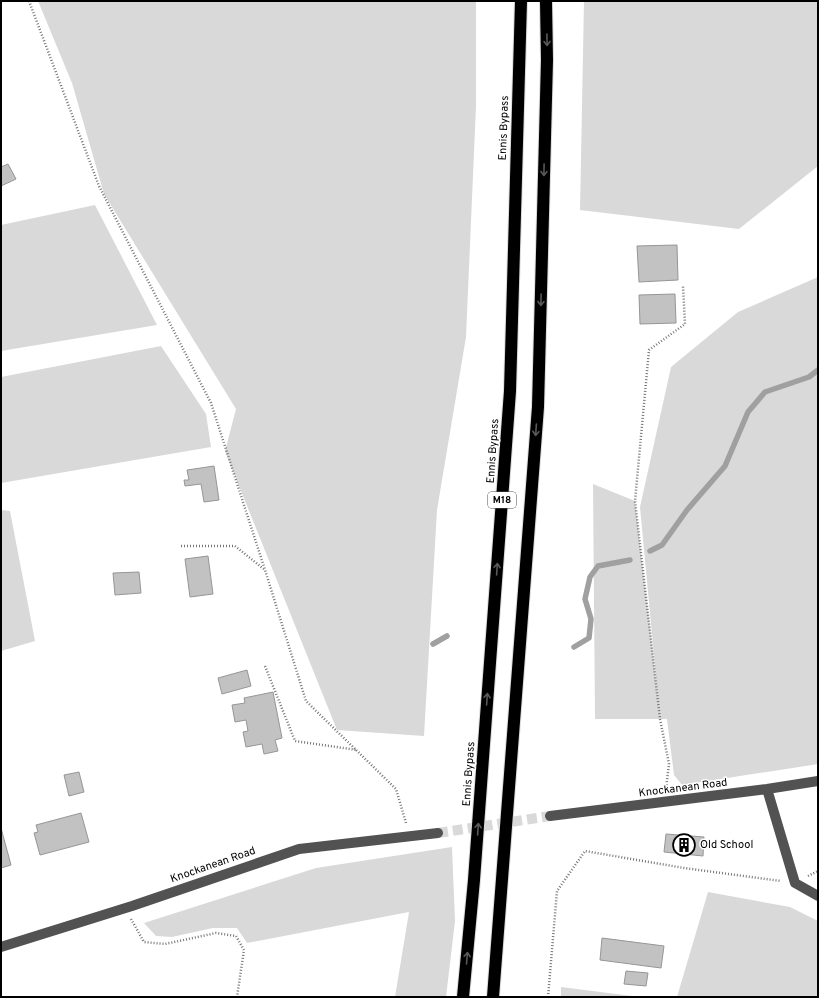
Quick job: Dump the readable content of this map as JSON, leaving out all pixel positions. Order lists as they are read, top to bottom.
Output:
{
  "streets": {
    "highway": ["Ennis Bypass", "M18"],
    "street": ["Knockanean Road"]
  },
  "places": {
    "building": ["Old School"]
  }
}
